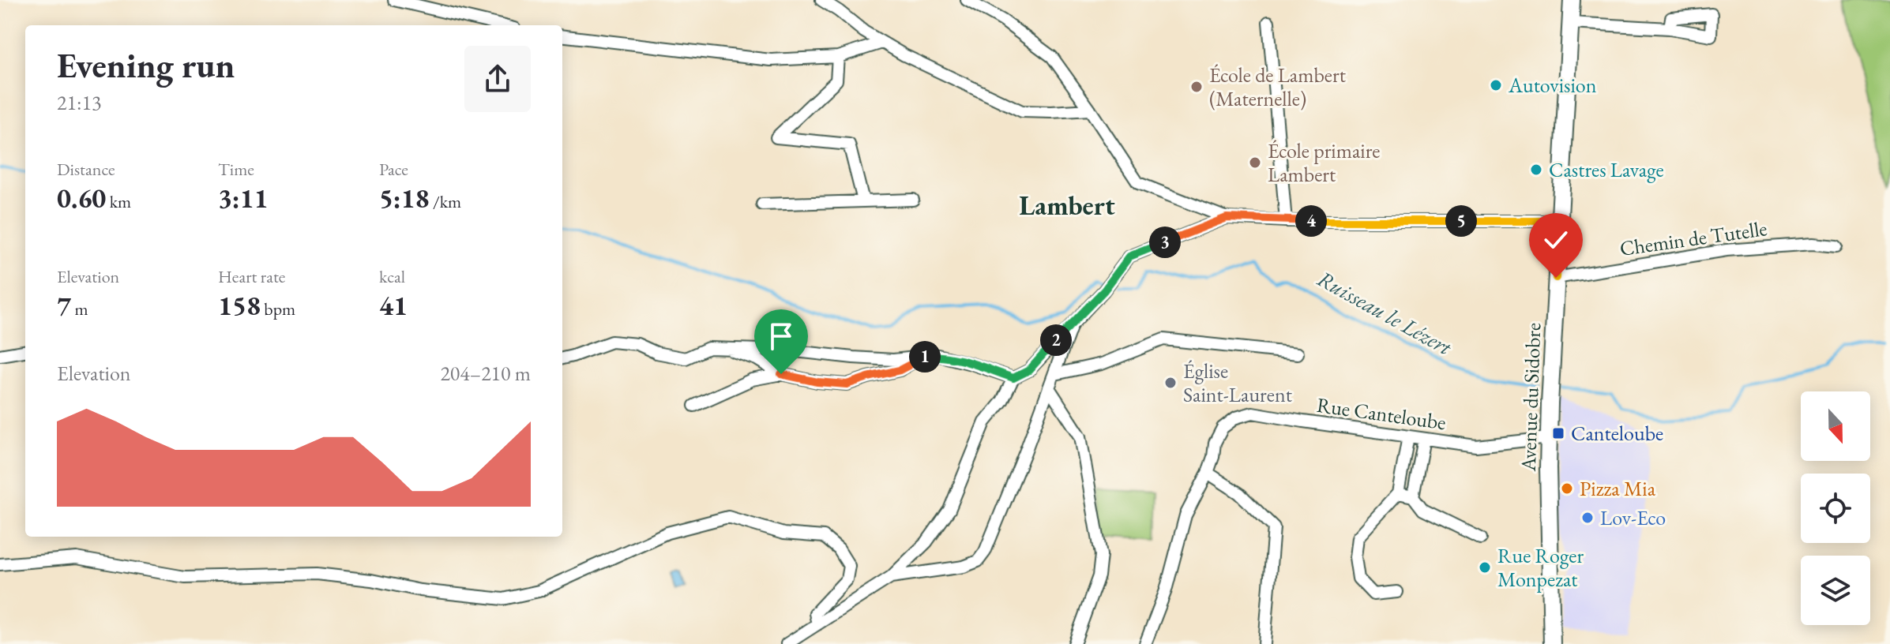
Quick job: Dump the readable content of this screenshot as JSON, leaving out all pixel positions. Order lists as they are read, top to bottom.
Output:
{
  "streets": {
    "main road": ["Avenue du Sidobre"],
    "street": ["Chemin de Tutelle", "Rue Canteloube"]
  },
  "crossings": [
    ["Chemin de Tutelle", "Avenue du Sidobre"],
    ["Avenue du Sidobre", "Rue Canteloube"]
  ],
  "districts": ["Lambert"],
  "water": ["Ruisseau le Lézert"],
  "places": {
    "other": [
      "Autovision",
      "École de Lambert (Maternelle)",
      "École primaire Lambert",
      "Castres Lavage",
      "Église Saint-Laurent",
      "Pizza Mia",
      "Lov-Eco",
      "Rue Roger Monpezat"
    ],
    "transit": ["Canteloube"]
  },
  "north": "bottom",
  "page": {
    "heading": ["Evening run", "21:13"],
    "stats": [
      ["Distance", "0.60 km"],
      ["Time", "3:11"],
      ["Pace", "5:18 /km"],
      ["Elevation", "7 m"],
      ["Heart rate", "158 bpm"],
      ["kcal", "41"]
    ],
    "pins": [
      "4",
      "5",
      "3",
      "2",
      "1"
    ],
    "chart": ["Elevation", "204–210 m"]
  }
}
